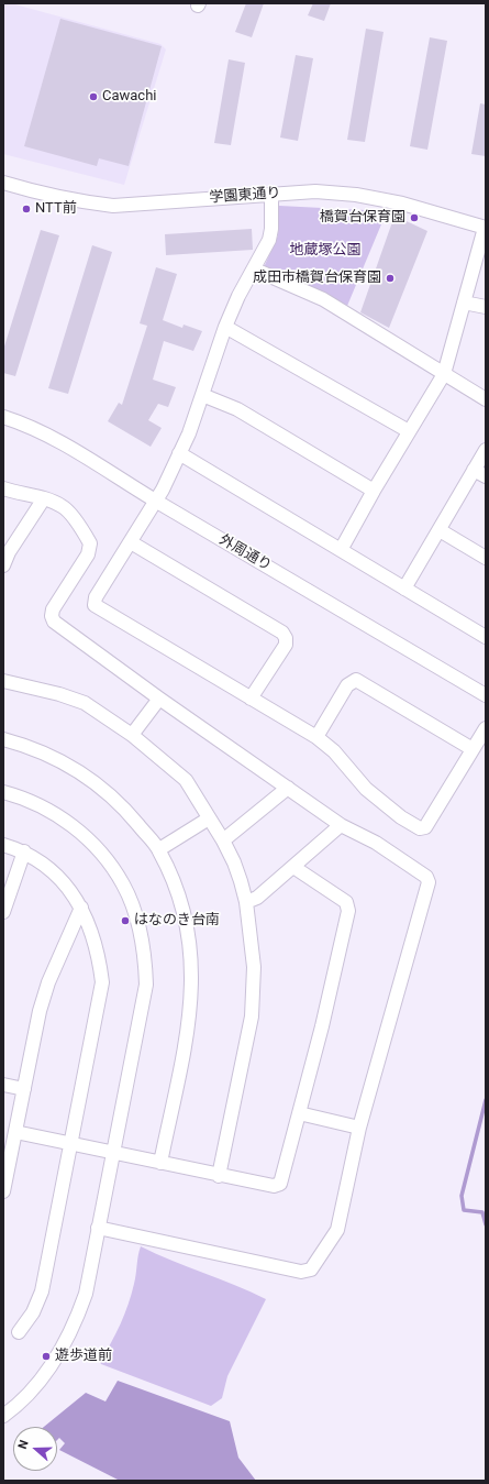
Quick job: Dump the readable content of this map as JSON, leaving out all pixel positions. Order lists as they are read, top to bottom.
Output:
{
  "streets": {
    "street": ["学園東通り", "外周通り"]
  },
  "parks": ["地蔵塚公園"],
  "places": [
    "Cawachi",
    "NTT前",
    "橋賀台保育園",
    "成田市橋賀台保育園",
    "はなのき台南",
    "遊歩道前"
  ],
  "north": "left"
}
